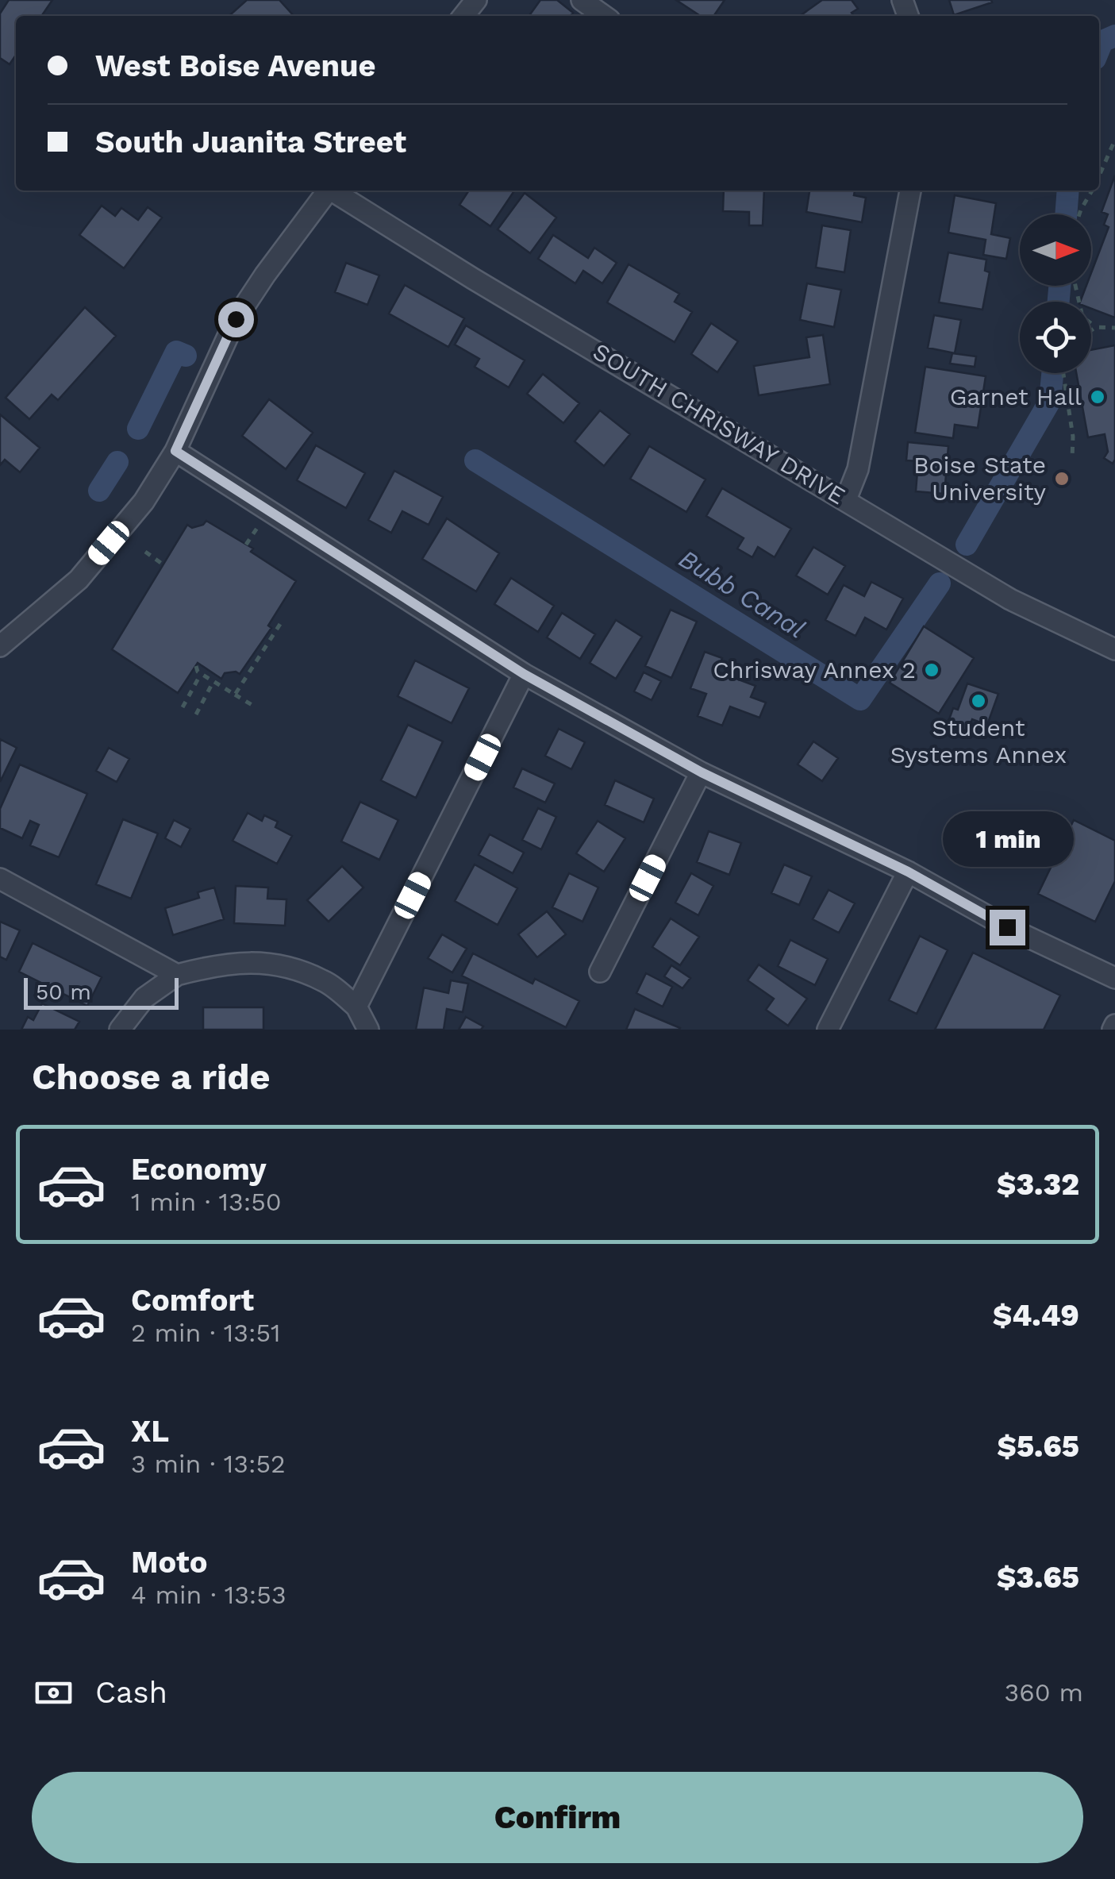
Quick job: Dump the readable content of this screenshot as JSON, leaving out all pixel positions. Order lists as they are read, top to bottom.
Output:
{
  "streets": {
    "street": ["SOUTH CHRISWAY DRIVE"]
  },
  "water": ["Bubb Canal"],
  "places": [
    "Garnet Hall",
    "Boise State University",
    "Chrisway Annex 2",
    "Student Systems Annex"
  ],
  "scale_bar": "50 m",
  "north": "right",
  "page": {
    "banner": ["West Boise Avenue", "South Juanita Street"],
    "bubble": "1 min",
    "scale": "50 m",
    "heading": "Choose a ride",
    "list": [
      {
        "name": "Economy",
        "note": "1 min · 13:50",
        "value": "$3.32"
      },
      {
        "name": "Comfort",
        "note": "2 min · 13:51",
        "value": "$4.49"
      },
      {
        "name": "XL",
        "note": "3 min · 13:52",
        "value": "$5.65"
      },
      {
        "name": "Moto",
        "note": "4 min · 13:53",
        "value": "$3.65"
      }
    ],
    "pay": ["Cash", "360 m"],
    "buttons": "Confirm"
  }
}
